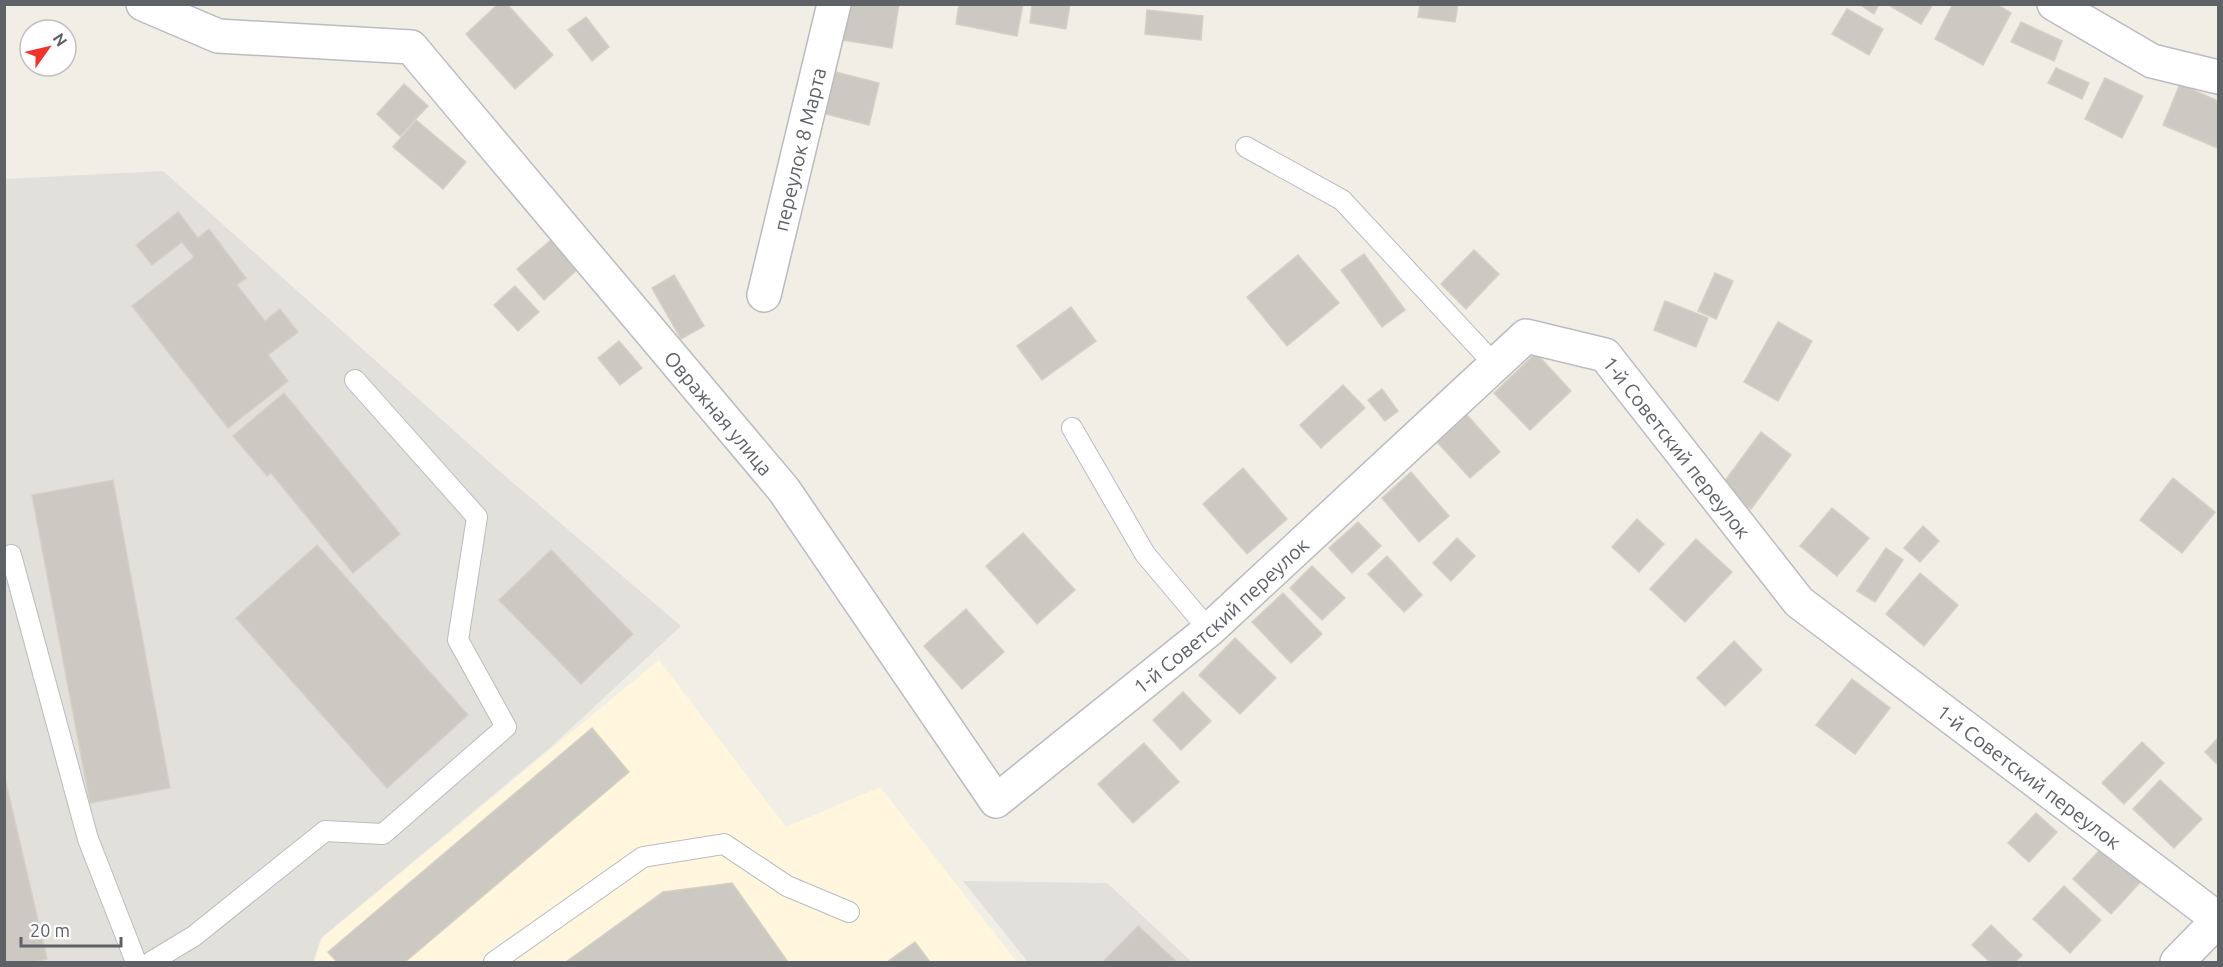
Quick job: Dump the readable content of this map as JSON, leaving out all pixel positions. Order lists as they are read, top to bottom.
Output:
{
  "streets": {
    "street": ["переулок 8 Марта", "Овражная улица", "1-й Советский переулок"]
  },
  "crossings": [
    ["Овражная улица", "1-й Советский переулок"]
  ],
  "scale_bar": "20 m",
  "north": "top right"
}
